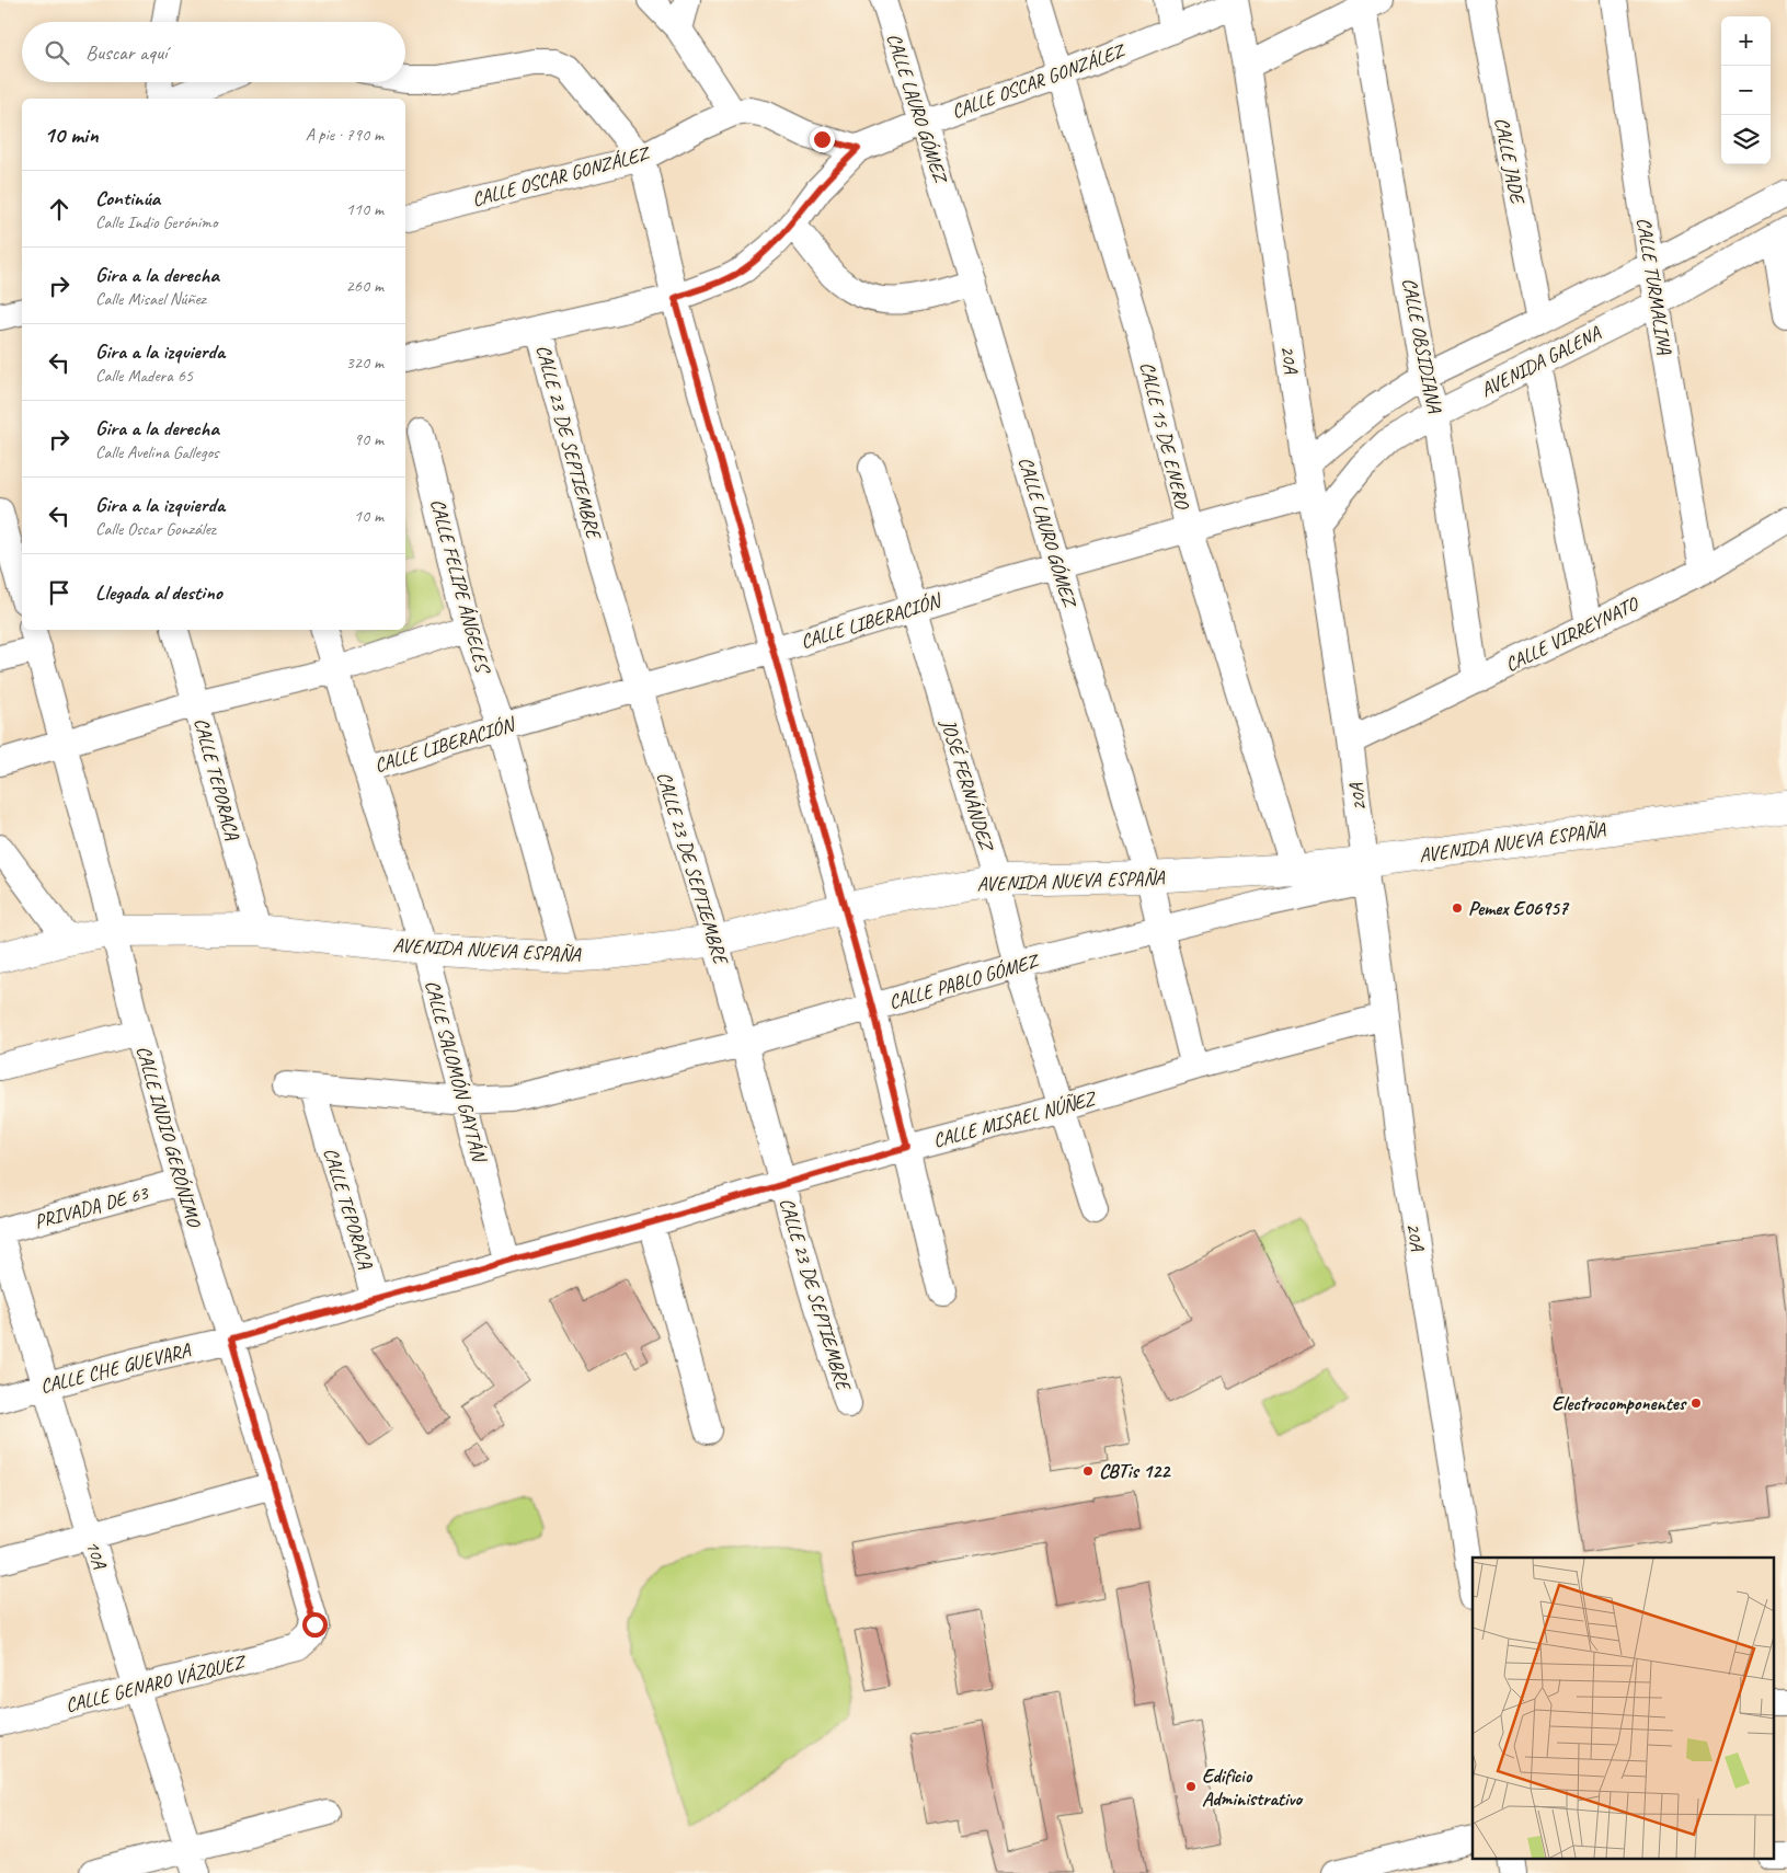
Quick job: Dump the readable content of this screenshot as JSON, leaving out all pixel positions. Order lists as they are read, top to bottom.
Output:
{
  "streets": {
    "main road": ["AVENIDA NUEVA ESPAÑA"],
    "street": [
      "CALLE OSCAR GONZÁLEZ",
      "CALLE LAURO GÓMEZ",
      "CALLE JADE",
      "CALLE TURMALINA",
      "CALLE OBSIDIANA",
      "20A",
      "AVENIDA GALENA",
      "CALLE 15 DE ENERO",
      "CALLE 23 DE SEPTIEMBRE",
      "CALLE FELIPE ÁNGELES",
      "CALLE LIBERACIÓN",
      "CALLE VIRREYNATO",
      "CALLE TEPORACA",
      "JOSÉ FERNÁNDEZ",
      "CALLE PABLO GÓMEZ",
      "CALLE SALOMÓN GAYTÁN",
      "CALLE MISAEL NÚÑEZ",
      "CALLE INDIO GERÓNIMO",
      "PRIVADA DE 63",
      "CALLE CHE GUEVARA",
      "10A",
      "CALLE GENARO VÁZQUEZ"
    ]
  },
  "crossings": [
    ["CALLE OSCAR GONZÁLEZ", "CALLE LAURO GÓMEZ"],
    ["CALLE OSCAR GONZÁLEZ", "20A"],
    ["CALLE OSCAR GONZÁLEZ", "CALLE 15 DE ENERO"],
    ["CALLE LAURO GÓMEZ", "CALLE LIBERACIÓN"],
    ["CALLE LAURO GÓMEZ", "AVENIDA NUEVA ESPAÑA"],
    ["CALLE LAURO GÓMEZ", "CALLE PABLO GÓMEZ"],
    ["CALLE LAURO GÓMEZ", "CALLE MISAEL NÚÑEZ"],
    ["CALLE JADE", "AVENIDA GALENA"],
    ["CALLE TURMALINA", "AVENIDA GALENA"],
    ["CALLE TURMALINA", "CALLE VIRREYNATO"],
    ["CALLE OBSIDIANA", "AVENIDA GALENA"],
    ["CALLE OBSIDIANA", "CALLE VIRREYNATO"],
    ["20A", "AVENIDA GALENA"],
    ["20A", "CALLE LIBERACIÓN"],
    ["20A", "CALLE VIRREYNATO"],
    ["20A", "AVENIDA NUEVA ESPAÑA"],
    ["20A", "CALLE PABLO GÓMEZ"],
    ["20A", "CALLE MISAEL NÚÑEZ"],
    ["CALLE 15 DE ENERO", "CALLE LIBERACIÓN"],
    ["CALLE 15 DE ENERO", "AVENIDA NUEVA ESPAÑA"],
    ["CALLE 23 DE SEPTIEMBRE", "CALLE LIBERACIÓN"],
    ["CALLE 23 DE SEPTIEMBRE", "AVENIDA NUEVA ESPAÑA"],
    ["CALLE 23 DE SEPTIEMBRE", "CALLE PABLO GÓMEZ"],
    ["CALLE 23 DE SEPTIEMBRE", "CALLE MISAEL NÚÑEZ"],
    ["CALLE FELIPE ÁNGELES", "CALLE LIBERACIÓN"],
    ["CALLE FELIPE ÁNGELES", "AVENIDA NUEVA ESPAÑA"],
    ["CALLE LIBERACIÓN", "JOSÉ FERNÁNDEZ"],
    ["CALLE LIBERACIÓN", "CALLE SALOMÓN GAYTÁN"],
    ["CALLE TEPORACA", "AVENIDA NUEVA ESPAÑA"],
    ["CALLE TEPORACA", "CALLE MISAEL NÚÑEZ"],
    ["JOSÉ FERNÁNDEZ", "AVENIDA NUEVA ESPAÑA"],
    ["JOSÉ FERNÁNDEZ", "CALLE PABLO GÓMEZ"],
    ["JOSÉ FERNÁNDEZ", "CALLE MISAEL NÚÑEZ"],
    ["AVENIDA NUEVA ESPAÑA", "CALLE PABLO GÓMEZ"],
    ["AVENIDA NUEVA ESPAÑA", "CALLE SALOMÓN GAYTÁN"],
    ["AVENIDA NUEVA ESPAÑA", "CALLE INDIO GERÓNIMO"],
    ["CALLE PABLO GÓMEZ", "CALLE SALOMÓN GAYTÁN"],
    ["CALLE SALOMÓN GAYTÁN", "CALLE MISAEL NÚÑEZ"],
    ["CALLE MISAEL NÚÑEZ", "CALLE INDIO GERÓNIMO"],
    ["CALLE MISAEL NÚÑEZ", "CALLE CHE GUEVARA"],
    ["CALLE INDIO GERÓNIMO", "PRIVADA DE 63"],
    ["CALLE INDIO GERÓNIMO", "CALLE CHE GUEVARA"],
    ["CALLE INDIO GERÓNIMO", "CALLE GENARO VÁZQUEZ"],
    ["PRIVADA DE 63", "10A"],
    ["CALLE CHE GUEVARA", "10A"],
    ["10A", "CALLE GENARO VÁZQUEZ"]
  ],
  "places": [
    "Pemex E06957",
    "Electrocomponentes",
    "CBTis 122",
    "Edificio Administrativo"
  ],
  "page": {
    "map_buttons": ["+", "−"],
    "search": "Buscar aquí",
    "heading": ["10 min", "A pie · 790 m"],
    "list": [
      ["Continúa", "Calle Indio Gerónimo", "110 m"],
      ["Gira a la derecha", "Calle Misael Núñez", "260 m"],
      ["Gira a la izquierda", "Calle Madera 65", "320 m"],
      ["Gira a la derecha", "Calle Avelina Gallegos", "90 m"],
      ["Gira a la izquierda", "Calle Oscar González", "10 m"],
      "Llegada al destino"
    ]
  }
}
